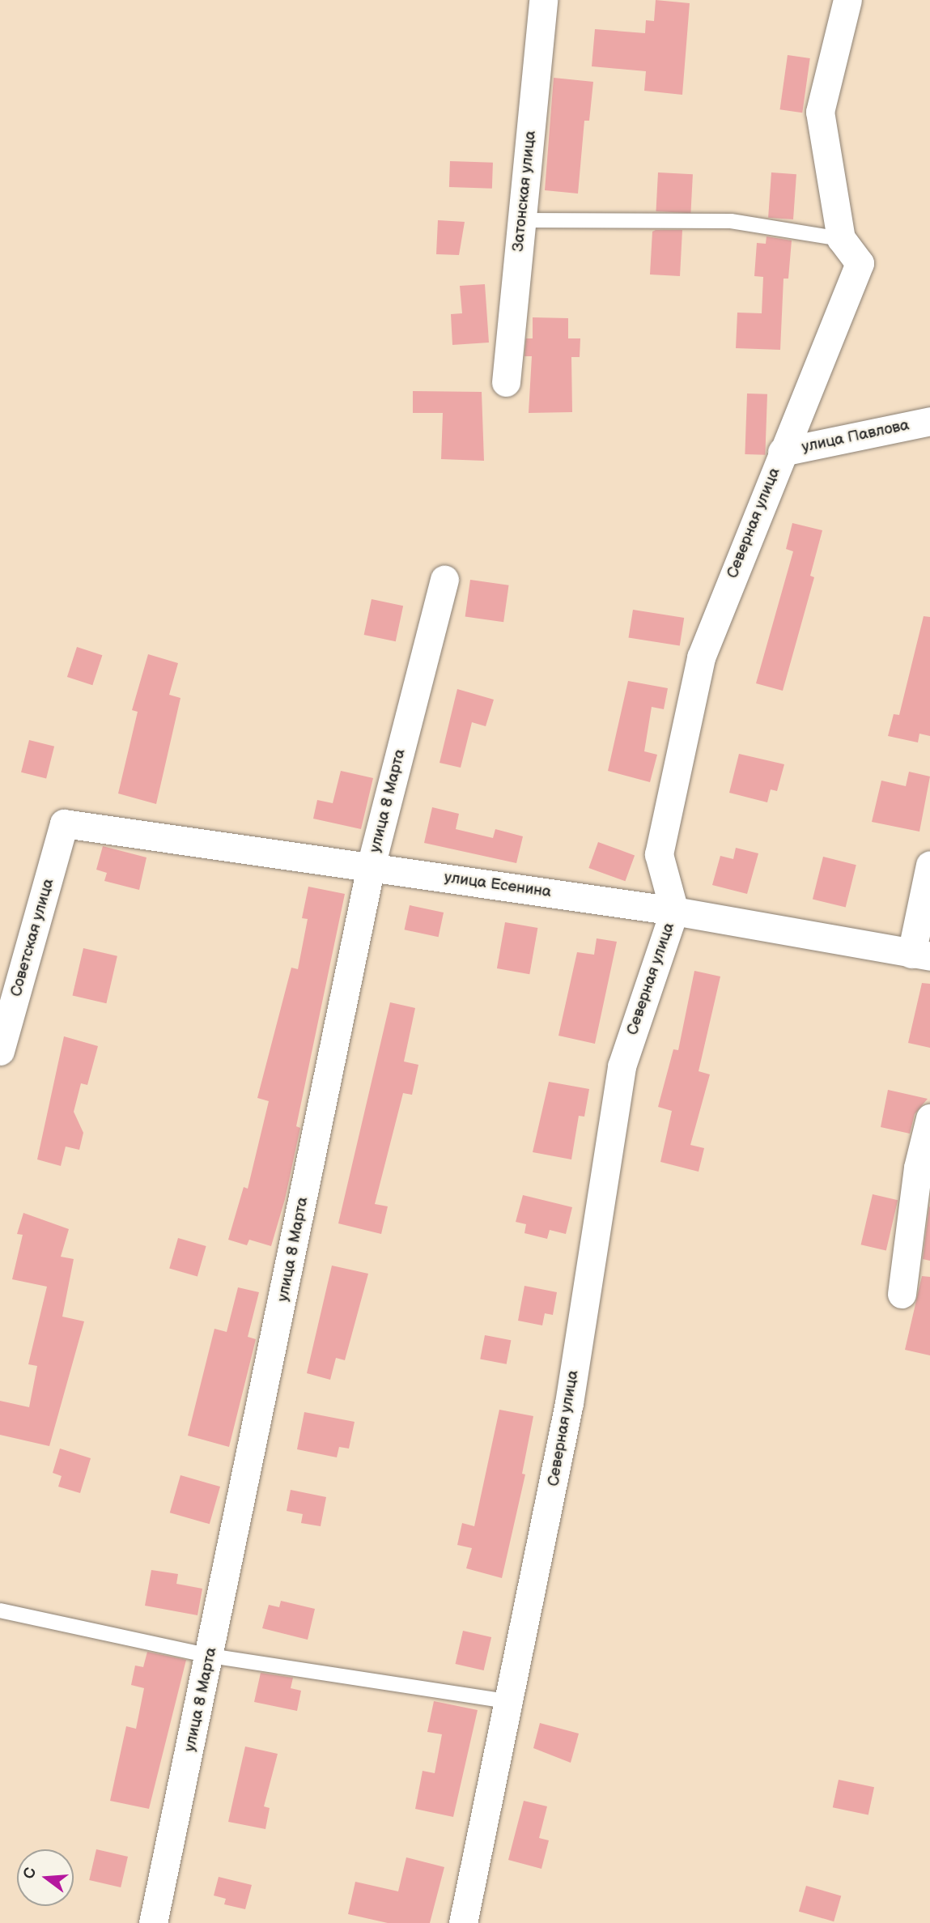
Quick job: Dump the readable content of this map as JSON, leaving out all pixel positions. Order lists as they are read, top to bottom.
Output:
{
  "streets": {
    "street": [
      "Затонская улица",
      "улица Павлова",
      "Северная улица",
      "улица 8 Марта",
      "улица Есенина",
      "Советская улица"
    ]
  },
  "crossings": [
    ["улица Павлова", "Северная улица"],
    ["Северная улица", "улица Есенина"],
    ["улица 8 Марта", "улица Есенина"],
    ["улица Есенина", "Советская улица"]
  ],
  "north": "left"
}
